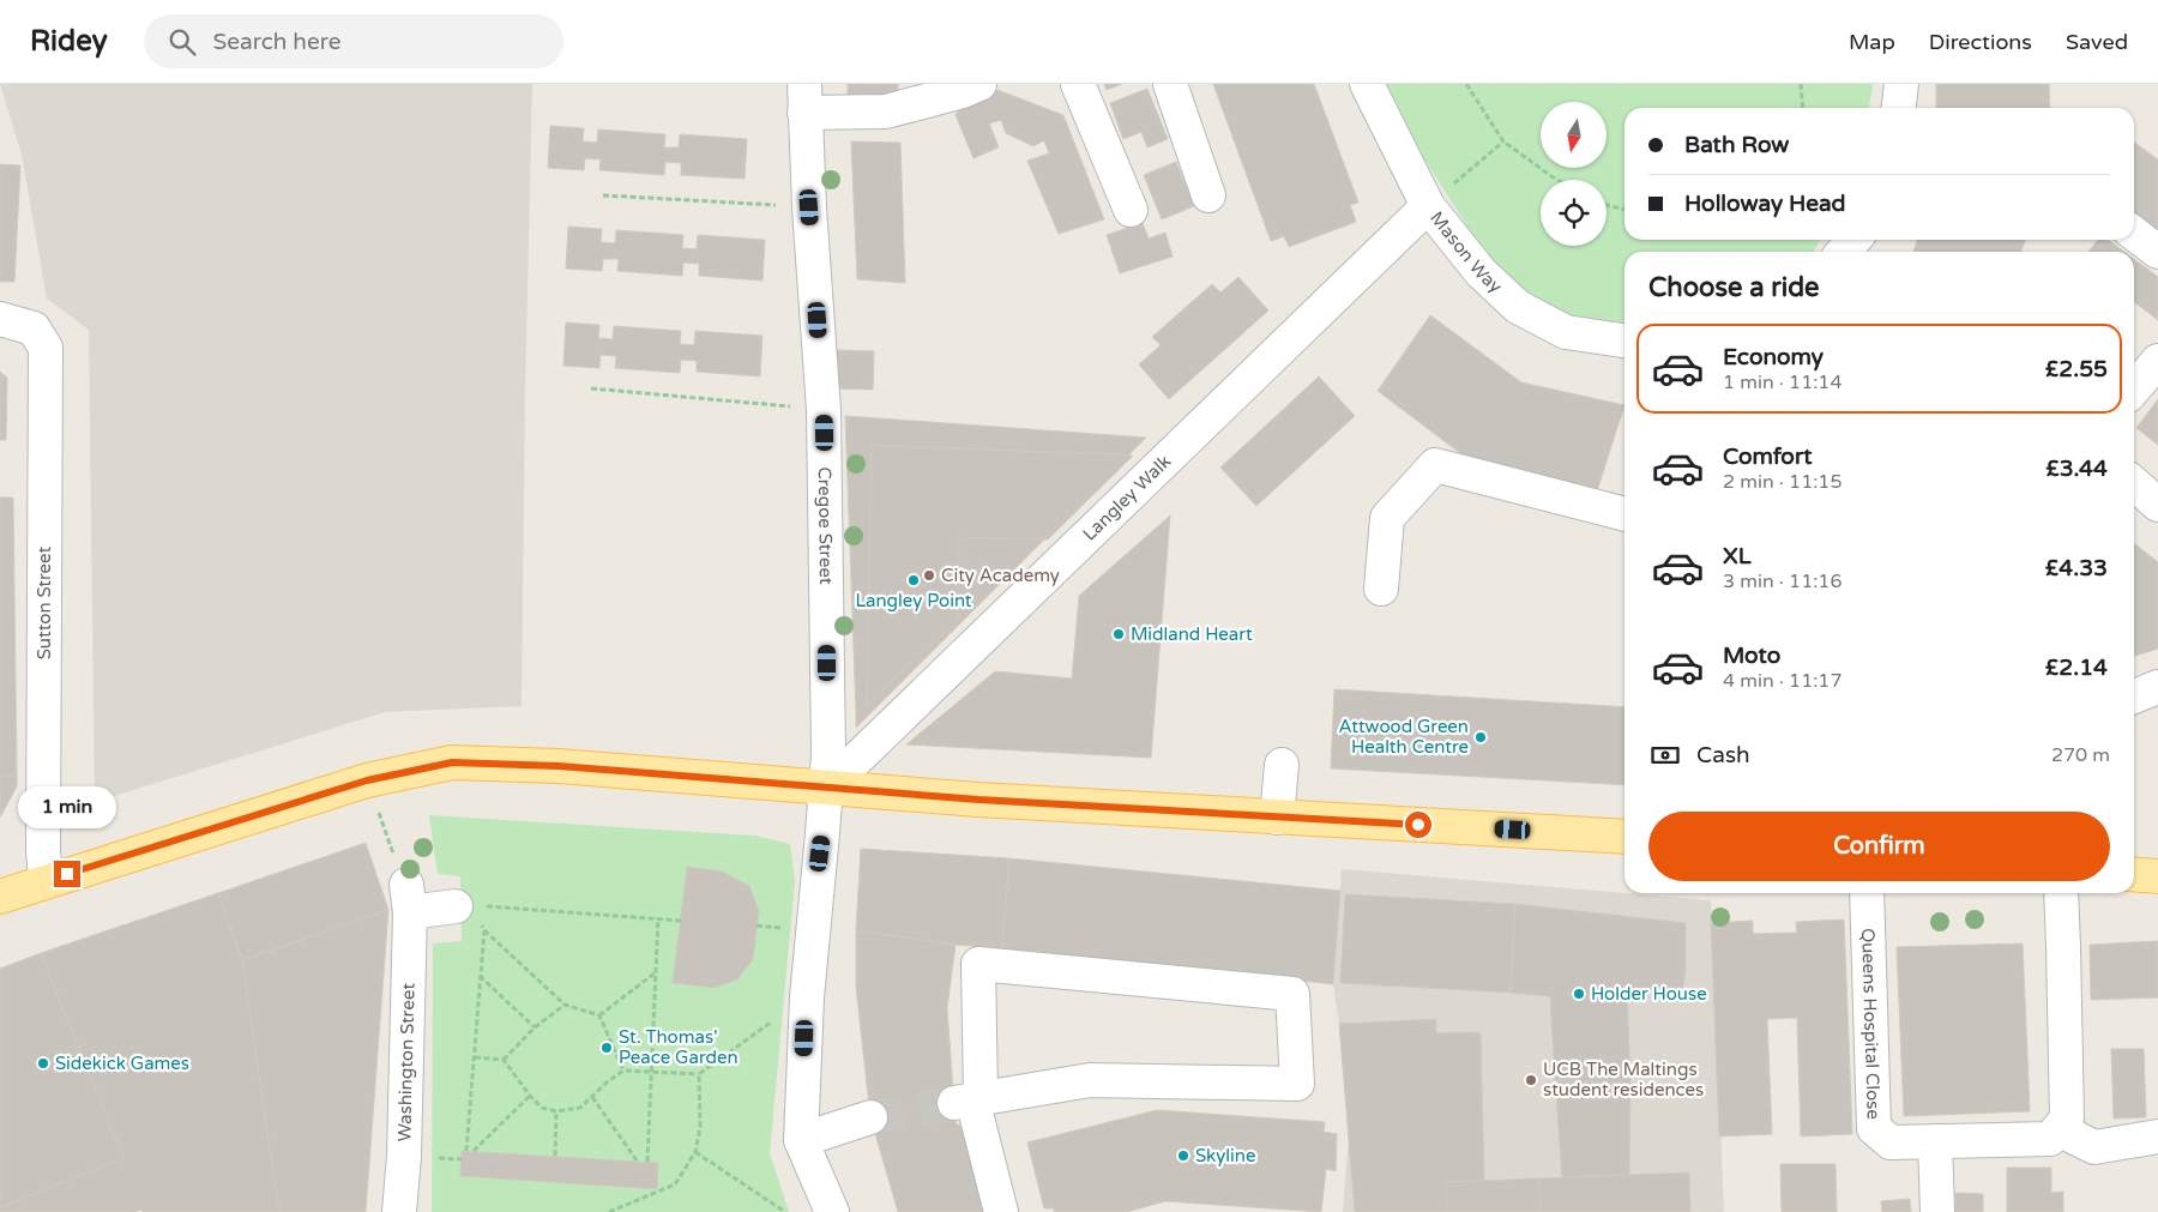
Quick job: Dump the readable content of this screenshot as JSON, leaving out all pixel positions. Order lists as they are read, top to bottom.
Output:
{
  "streets": {
    "street": [
      "Mason Way",
      "Langley Walk",
      "Cregoe Street",
      "Sutton Street",
      "Queens Hospital Close",
      "Washington Street"
    ]
  },
  "crossings": [
    ["Mason Way", "Langley Walk"],
    ["Langley Walk", "Cregoe Street"]
  ],
  "places": [
    "City Academy",
    "Langley Point",
    "Midland Heart",
    "Attwood Green Health Centre",
    "Holder House",
    "St. Thomas' Peace Garden",
    "Sidekick Games",
    "UCB The Maltings student residences",
    "Skyline"
  ],
  "north": "bottom",
  "page": {
    "header": "Ridey",
    "search": "Search here",
    "nav": ["Map", "Directions", "Saved"],
    "banner": ["Bath Row", "Holloway Head"],
    "heading": "Choose a ride",
    "list": [
      {
        "name": "Economy",
        "note": "1 min · 11:14",
        "value": "£2.55"
      },
      {
        "name": "Comfort",
        "note": "2 min · 11:15",
        "value": "£3.44"
      },
      {
        "name": "XL",
        "note": "3 min · 11:16",
        "value": "£4.33"
      },
      {
        "name": "Moto",
        "note": "4 min · 11:17",
        "value": "£2.14"
      }
    ],
    "pay": ["Cash", "270 m"],
    "bubble": "1 min",
    "buttons": "Confirm"
  }
}
